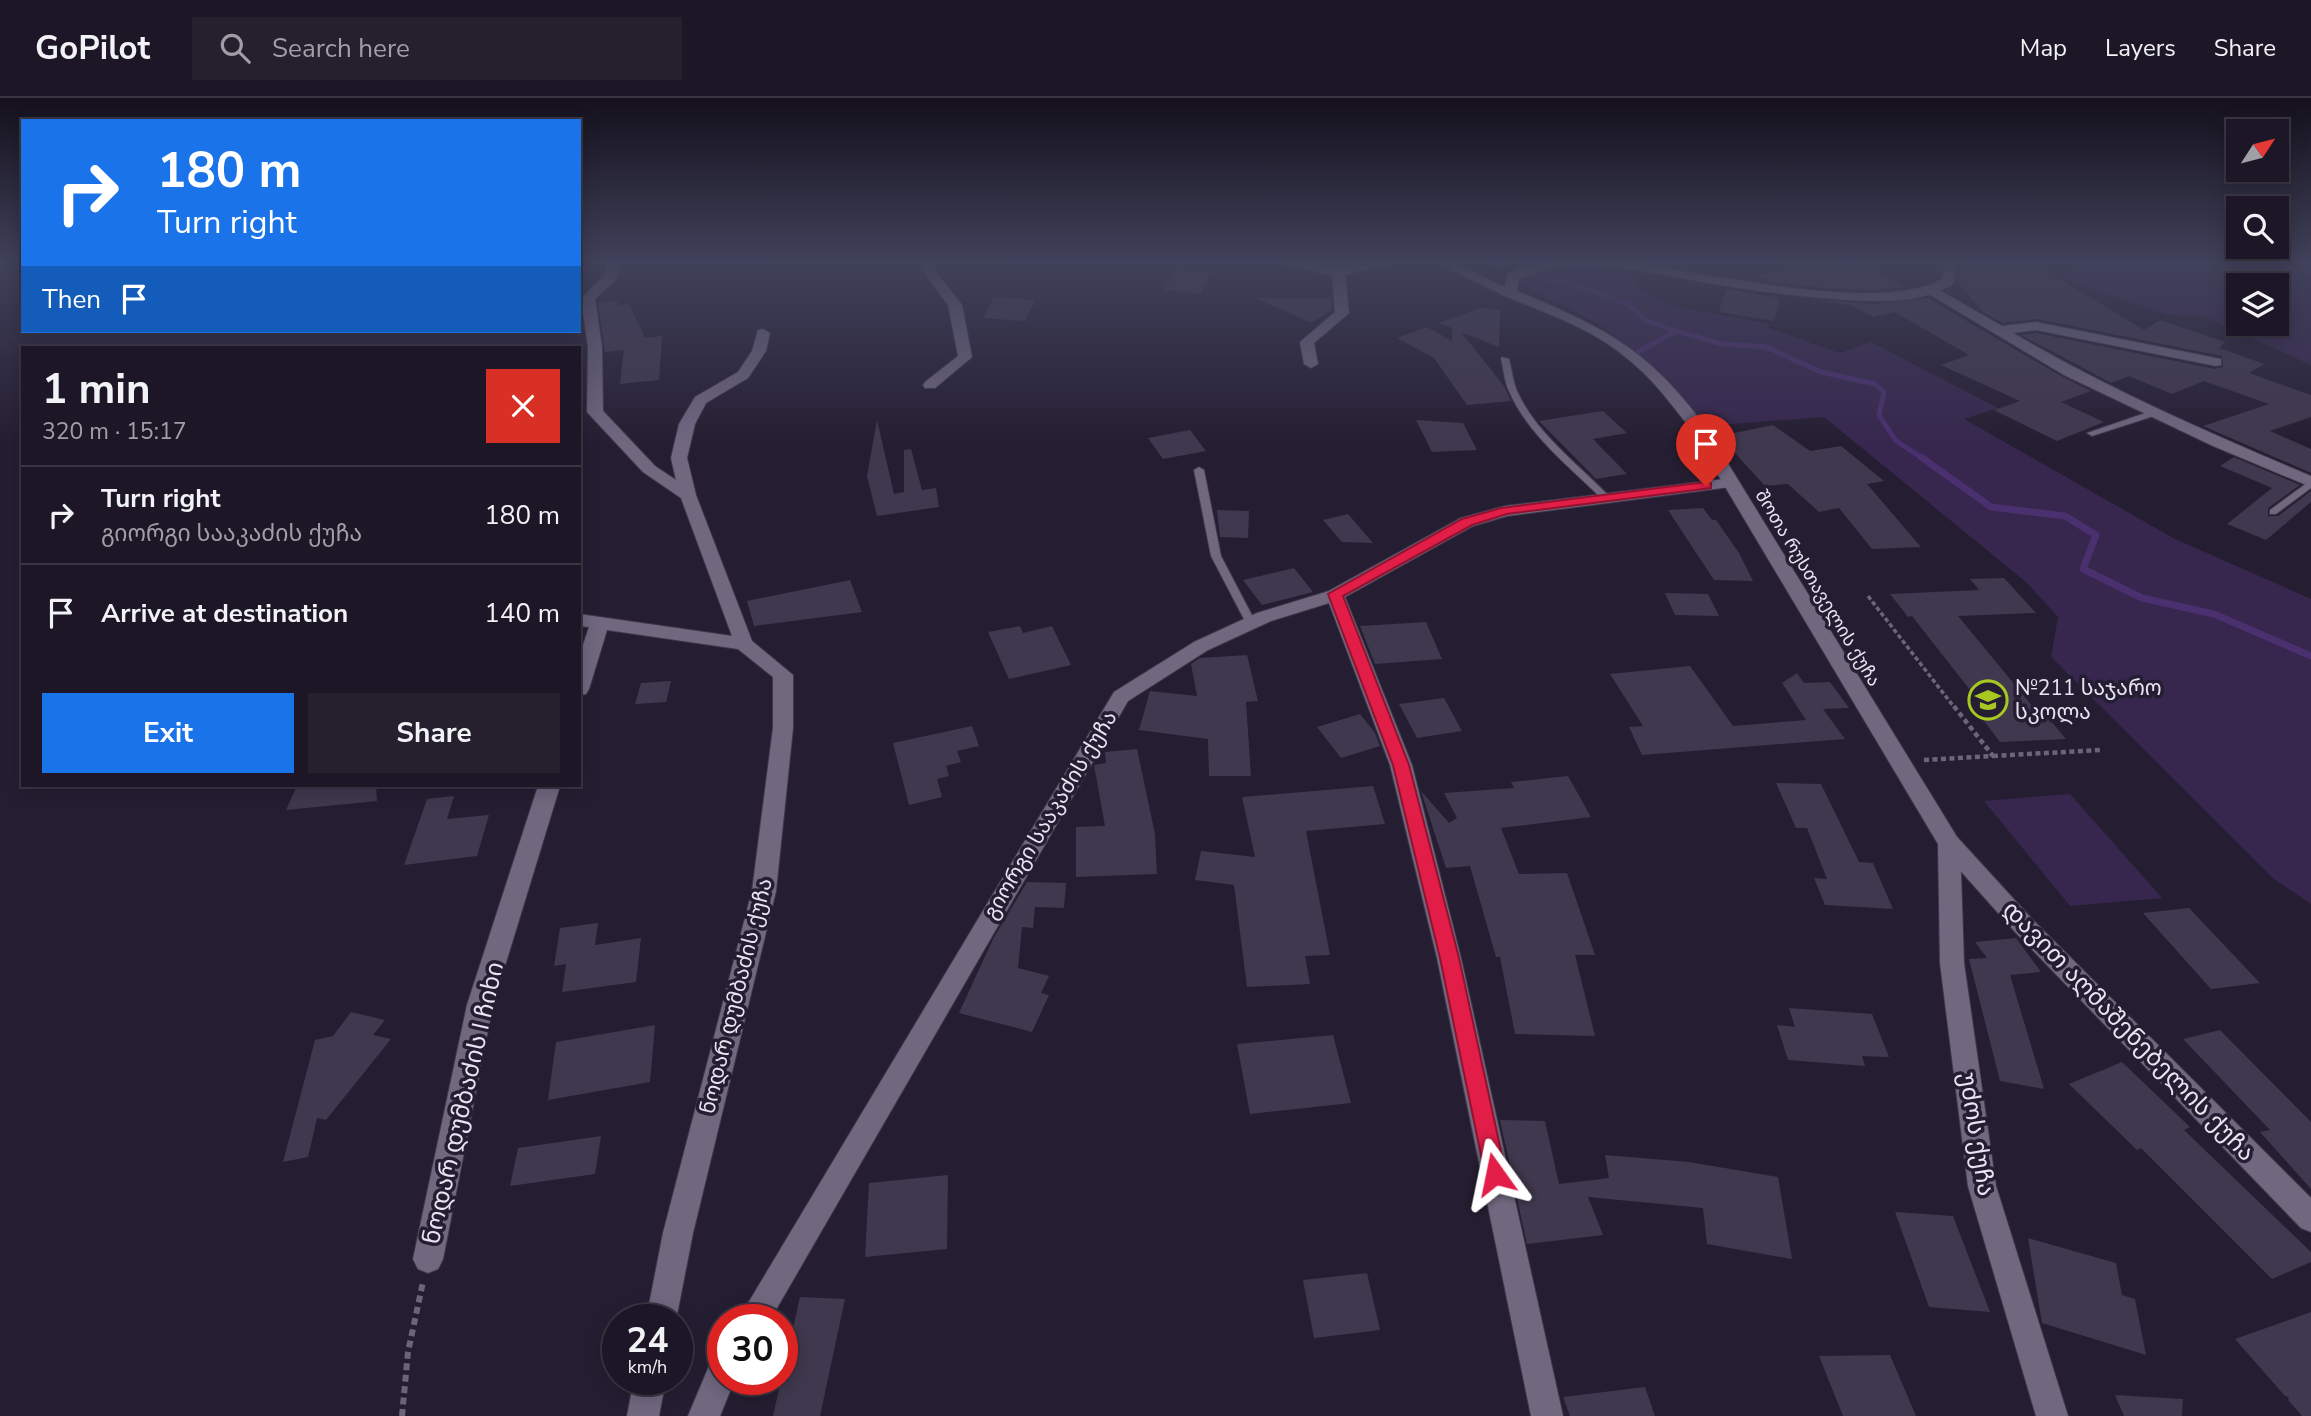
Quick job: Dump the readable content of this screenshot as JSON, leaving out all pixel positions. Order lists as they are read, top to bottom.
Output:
{
  "streets": {
    "street": [
      "შოთა რუსთაველის ქუჩა",
      "გიორგი სააკაძის ქუჩა",
      "ნოდარ დუმბაძის ქუჩა",
      "დავით აღმაშენებელის ქუჩა",
      "ნოდარ დუმბაძის I ჩიხი",
      "უძოს ქუჩა"
    ]
  },
  "crossings": [
    ["შოთა რუსთაველის ქუჩა", "გიორგი სააკაძის ქუჩა"],
    ["შოთა რუსთაველის ქუჩა", "დავით აღმაშენებელის ქუჩა"],
    ["შოთა რუსთაველის ქუჩა", "უძოს ქუჩა"],
    ["დავით აღმაშენებელის ქუჩა", "უძოს ქუჩა"]
  ],
  "places": {
    "school or university": ["№211 საჯარო სკოლა"]
  },
  "north": "top right",
  "page": {
    "header": "GoPilot",
    "search": "Search here",
    "nav": ["Map", "Layers", "Share"],
    "turn": ["180 m", "Turn right"],
    "then": "Then",
    "heading": ["1 min", "320 m · 15:17"],
    "list": [
      {
        "name": "Turn right",
        "note": "გიორგი სააკაძის ქუჩა",
        "value": "180 m"
      },
      {
        "name": "Arrive at destination",
        "value": "140 m"
      }
    ],
    "buttons": ["Exit", "Share"],
    "speed": "24 km/h",
    "limit": "30"
  }
}
